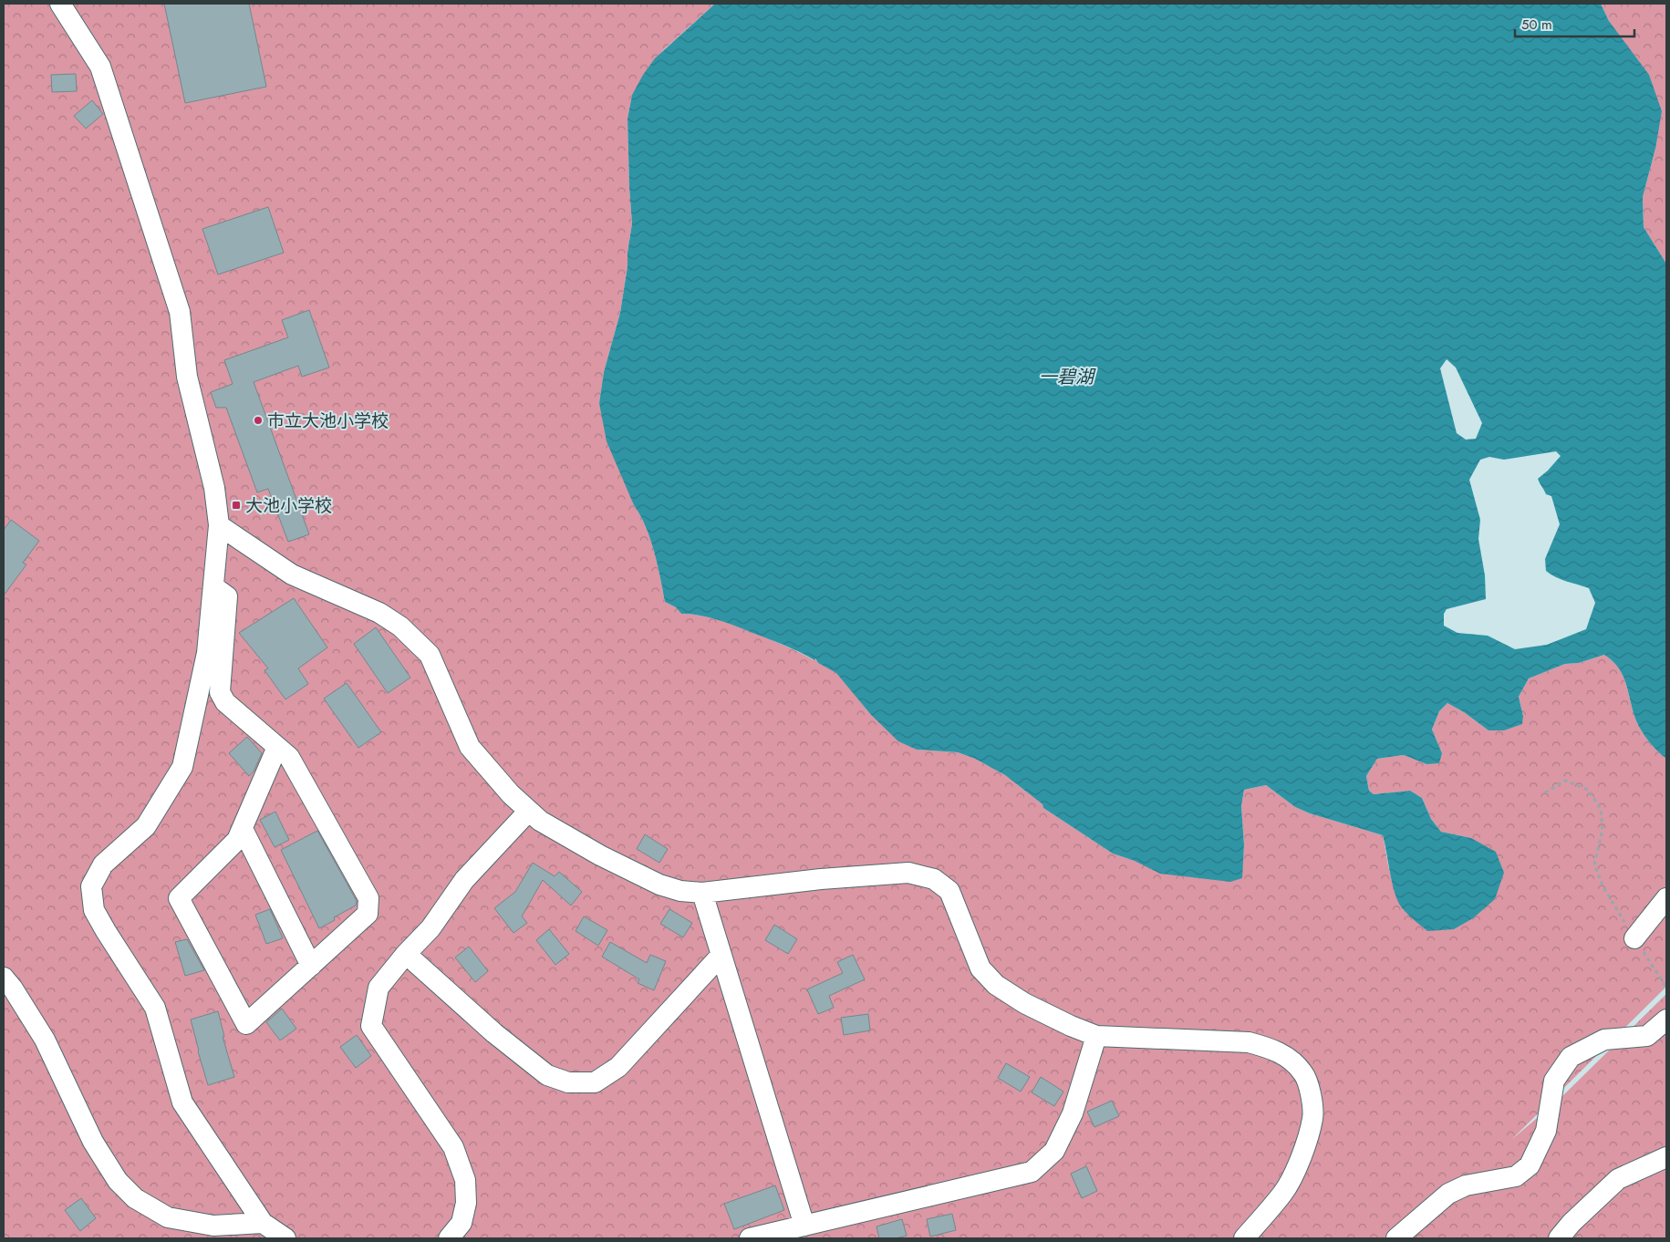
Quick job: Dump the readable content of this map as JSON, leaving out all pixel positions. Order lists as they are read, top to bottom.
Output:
{
  "water": ["一碧湖"],
  "places": {
    "other": ["市立大池小学校"],
    "transit": ["大池小学校"]
  },
  "scale_bar": "50 m"
}
